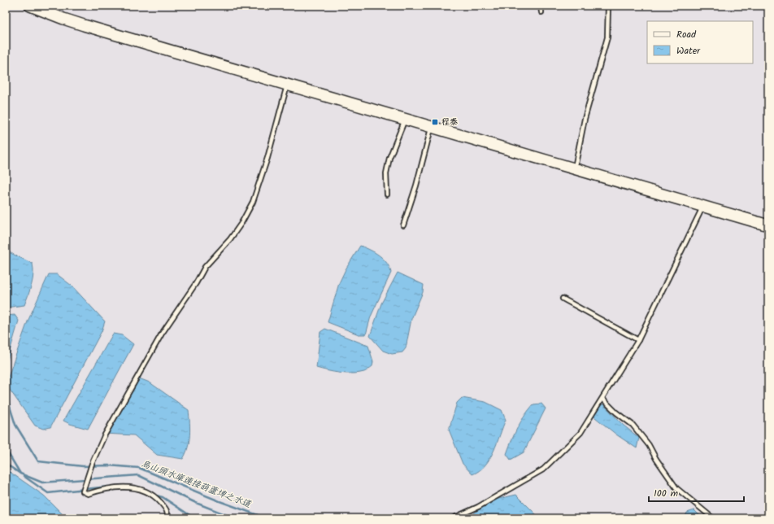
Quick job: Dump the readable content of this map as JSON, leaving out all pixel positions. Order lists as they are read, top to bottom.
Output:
{
  "water": ["烏山頭水庫連接葫蘆埤之水道"],
  "places": {
    "transit": ["程泰"]
  },
  "legend": ["Road", "Water"],
  "scale_bar": "100 m"
}
